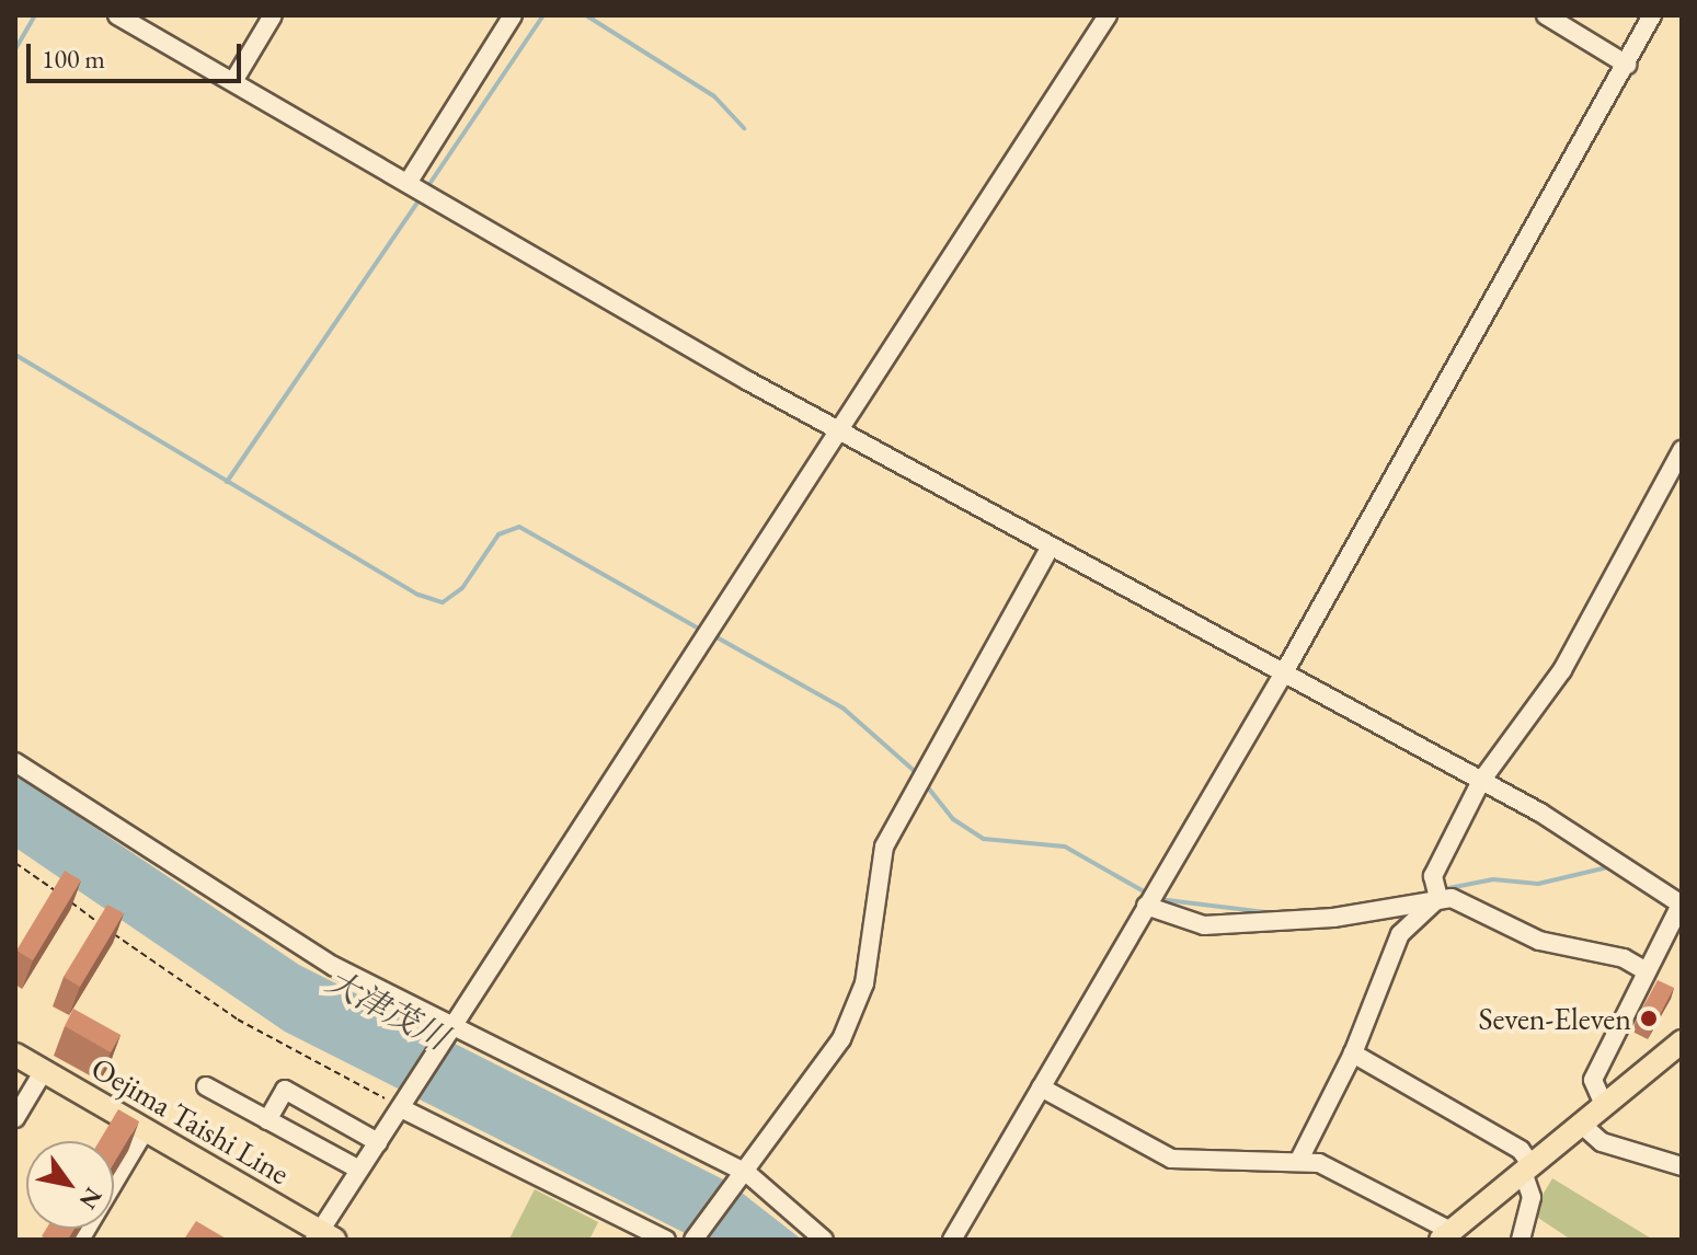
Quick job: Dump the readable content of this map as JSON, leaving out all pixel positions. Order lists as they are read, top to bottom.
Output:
{
  "streets": {
    "main road": ["Oejima Taishi Line"]
  },
  "water": ["大津茂川"],
  "places": ["Seven-Eleven"],
  "scale_bar": "100 m",
  "north": "bottom right"
}
